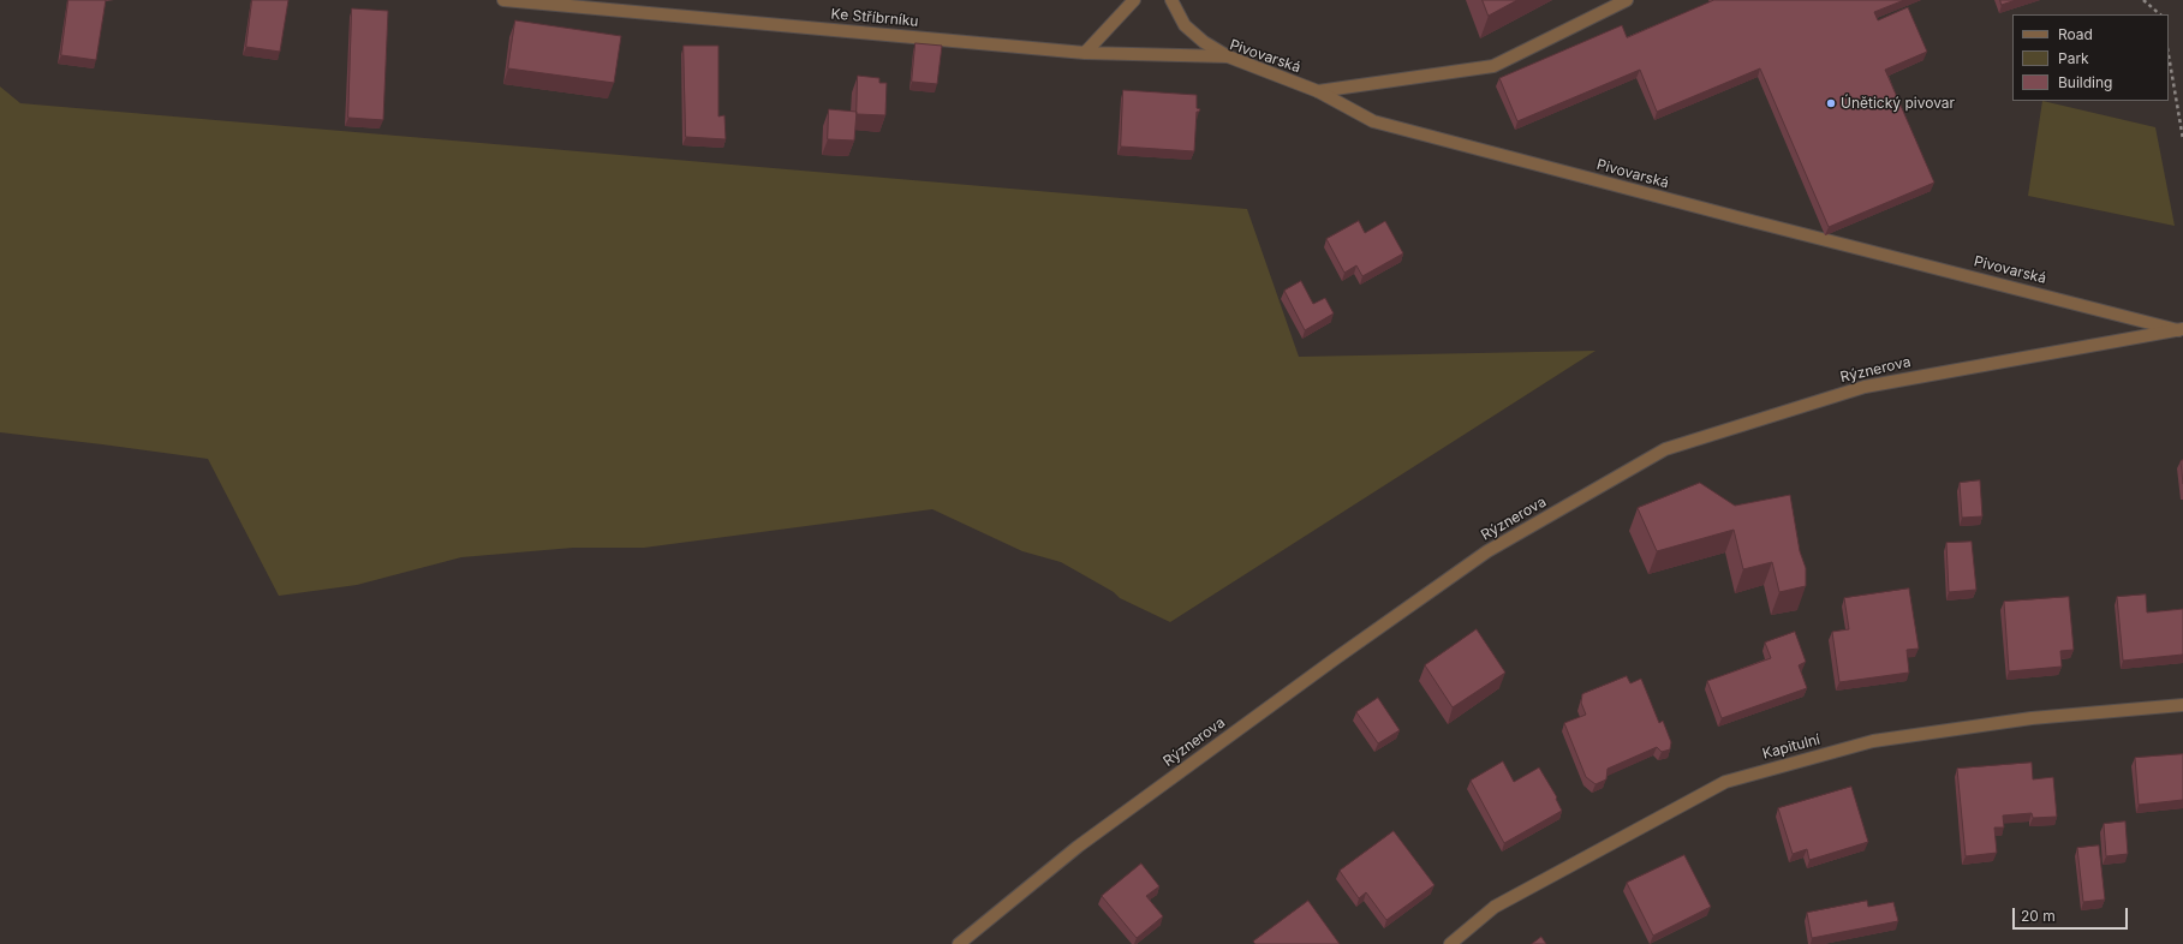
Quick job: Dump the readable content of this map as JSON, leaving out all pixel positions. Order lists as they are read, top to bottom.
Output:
{
  "streets": {
    "street": [
      "Ke Stříbrníku",
      "Pivovarská",
      "Rýznerova",
      "Kapitulní"
    ]
  },
  "crossings": [
    ["Ke Stříbrníku", "Pivovarská"],
    ["Pivovarská", "Rýznerova"]
  ],
  "places": ["Únětický pivovar"],
  "legend": ["Road", "Park", "Building"],
  "scale_bar": "20 m"
}
